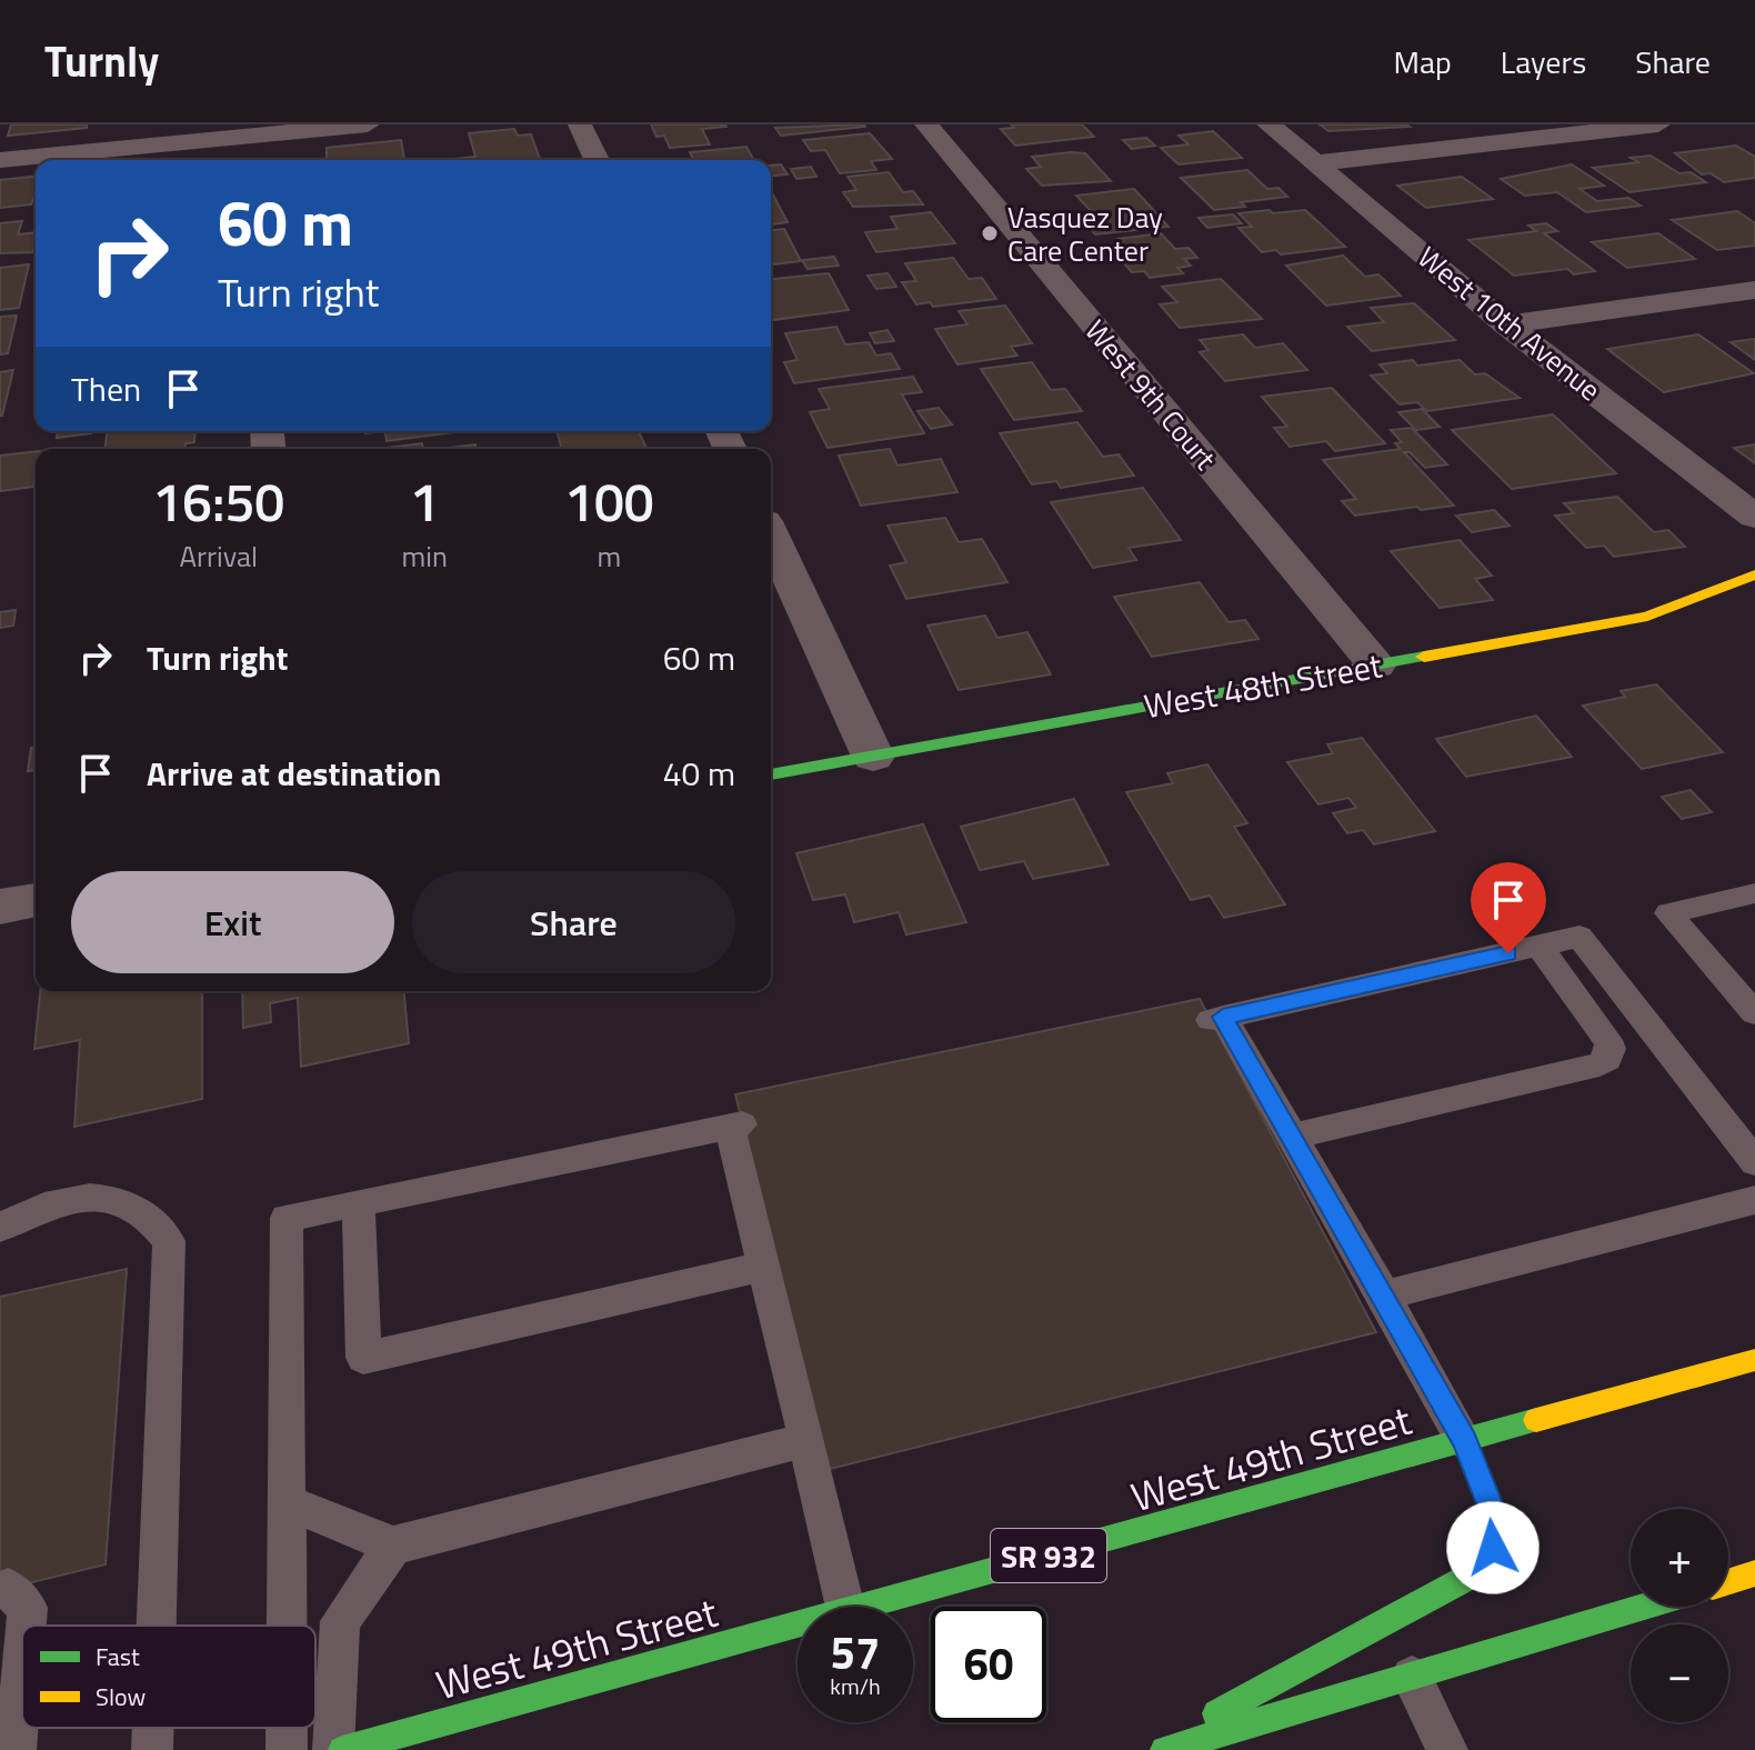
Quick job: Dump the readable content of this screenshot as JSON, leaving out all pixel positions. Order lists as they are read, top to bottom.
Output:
{
  "streets": {
    "main road": ["West 48th Street", "West 49th Street", "SR 932"],
    "street": ["West 10th Avenue", "West 9th Court"]
  },
  "crossings": [
    ["West 9th Court", "West 48th Street"]
  ],
  "places": ["Vasquez Day Care Center"],
  "legend": ["Fast", "Slow"],
  "page": {
    "header": "Turnly",
    "nav": ["Map", "Layers", "Share"],
    "turn": ["60 m", "Turn right"],
    "then": "Then",
    "eta": [
      "16:50",
      "Arrival",
      "1",
      "min",
      "100",
      "m"
    ],
    "list": [
      {
        "name": "Turn right",
        "value": "60 m"
      },
      {
        "name": "Arrive at destination",
        "value": "40 m"
      }
    ],
    "buttons": ["Exit", "Share"],
    "map_buttons": ["+", "−"],
    "speed": "57 km/h",
    "limit": "60"
  }
}
